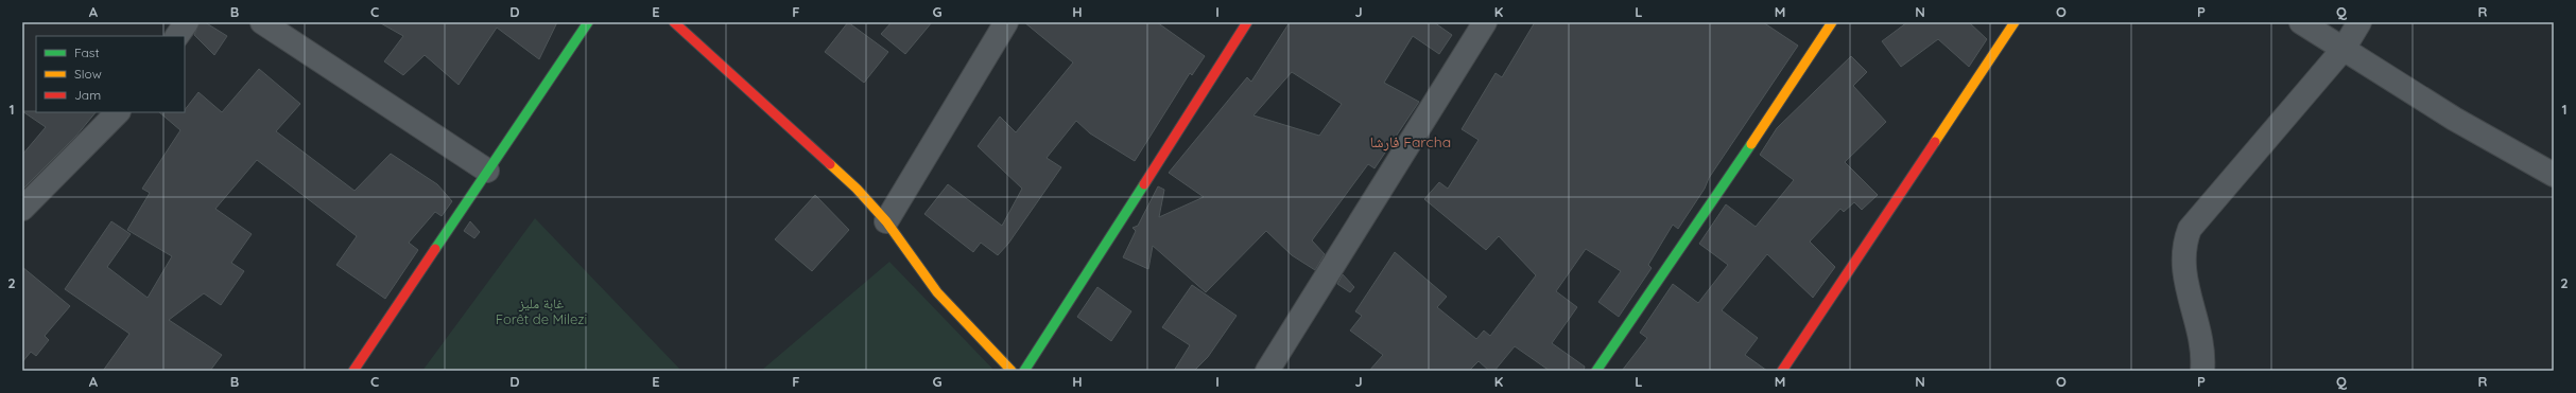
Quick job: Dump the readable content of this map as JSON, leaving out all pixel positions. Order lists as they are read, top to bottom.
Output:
{
  "districts": ["فارشا Farcha"],
  "parks": ["غابة مليز Forêt de Milezi"],
  "legend": ["Fast", "Slow", "Jam"],
  "grid": {
    "columns": [
      "A",
      "B",
      "C",
      "D",
      "E",
      "F",
      "G",
      "H",
      "I",
      "J",
      "K",
      "L",
      "M",
      "N",
      "O",
      "P",
      "Q",
      "R"
    ],
    "rows": ["1", "2"]
  }
}
